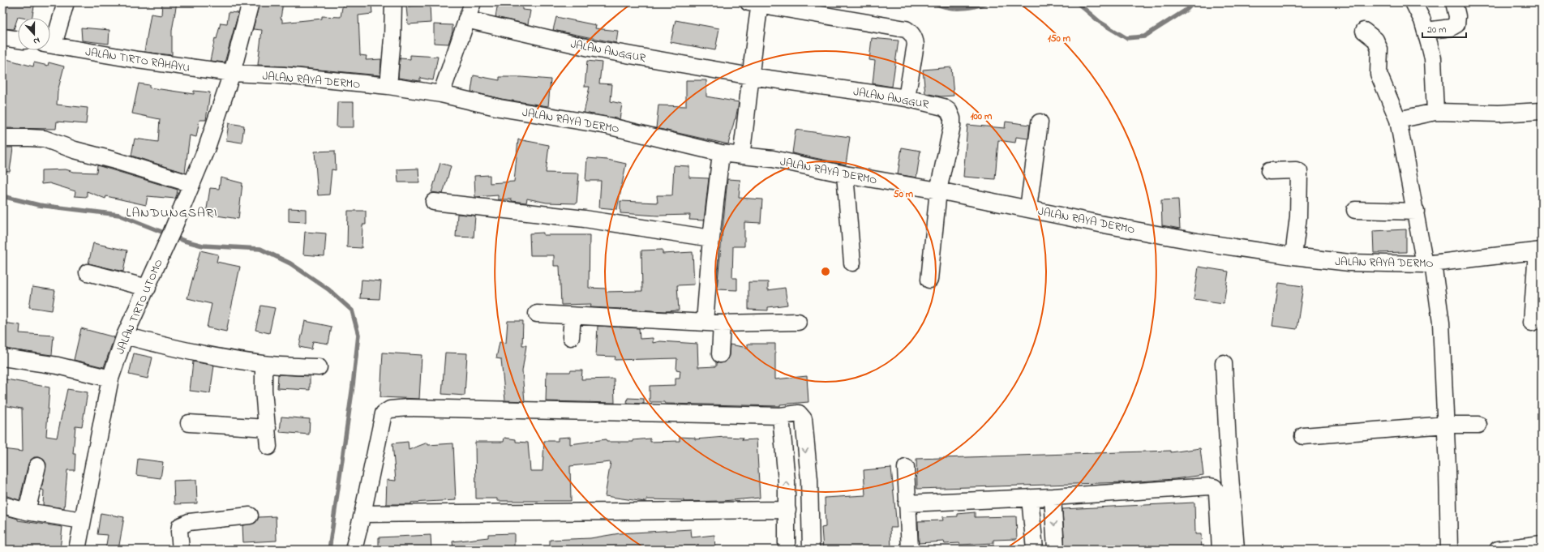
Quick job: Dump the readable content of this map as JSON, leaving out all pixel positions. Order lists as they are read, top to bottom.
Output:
{
  "streets": {
    "street": [
      "JALAN ANGGUR",
      "JALAN TIRTO RAHAYU",
      "JALAN RAYA DERMO",
      "JALAN TIRTO UTOMO"
    ]
  },
  "crossings": [
    ["JALAN ANGGUR", "JALAN RAYA DERMO"],
    ["JALAN TIRTO RAHAYU", "JALAN RAYA DERMO"],
    ["JALAN TIRTO RAHAYU", "JALAN TIRTO UTOMO"],
    ["JALAN RAYA DERMO", "JALAN TIRTO UTOMO"]
  ],
  "districts": ["LANDUNGSARI"],
  "scale_bar": "20 m",
  "north": "bottom",
  "rings": ["150 m", "100 m", "50 m"]
}
